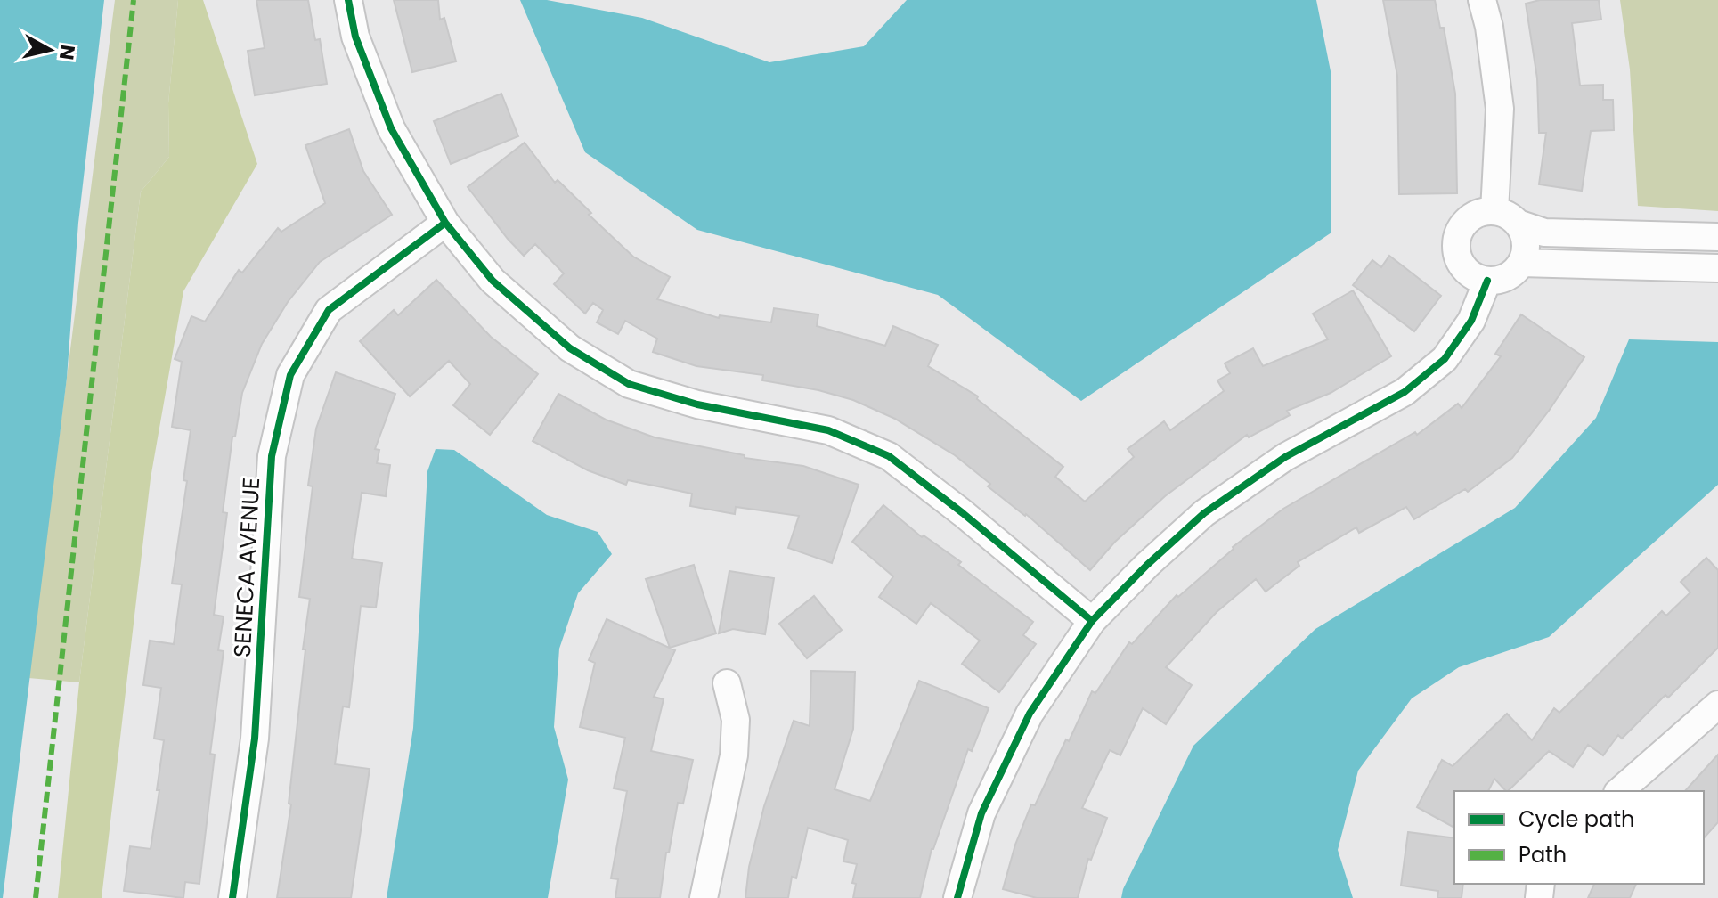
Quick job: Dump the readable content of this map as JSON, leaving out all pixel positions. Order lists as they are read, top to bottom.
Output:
{
  "streets": {
    "street": ["SENECA AVENUE"]
  },
  "legend": ["Cycle path", "Path"],
  "north": "right"
}
